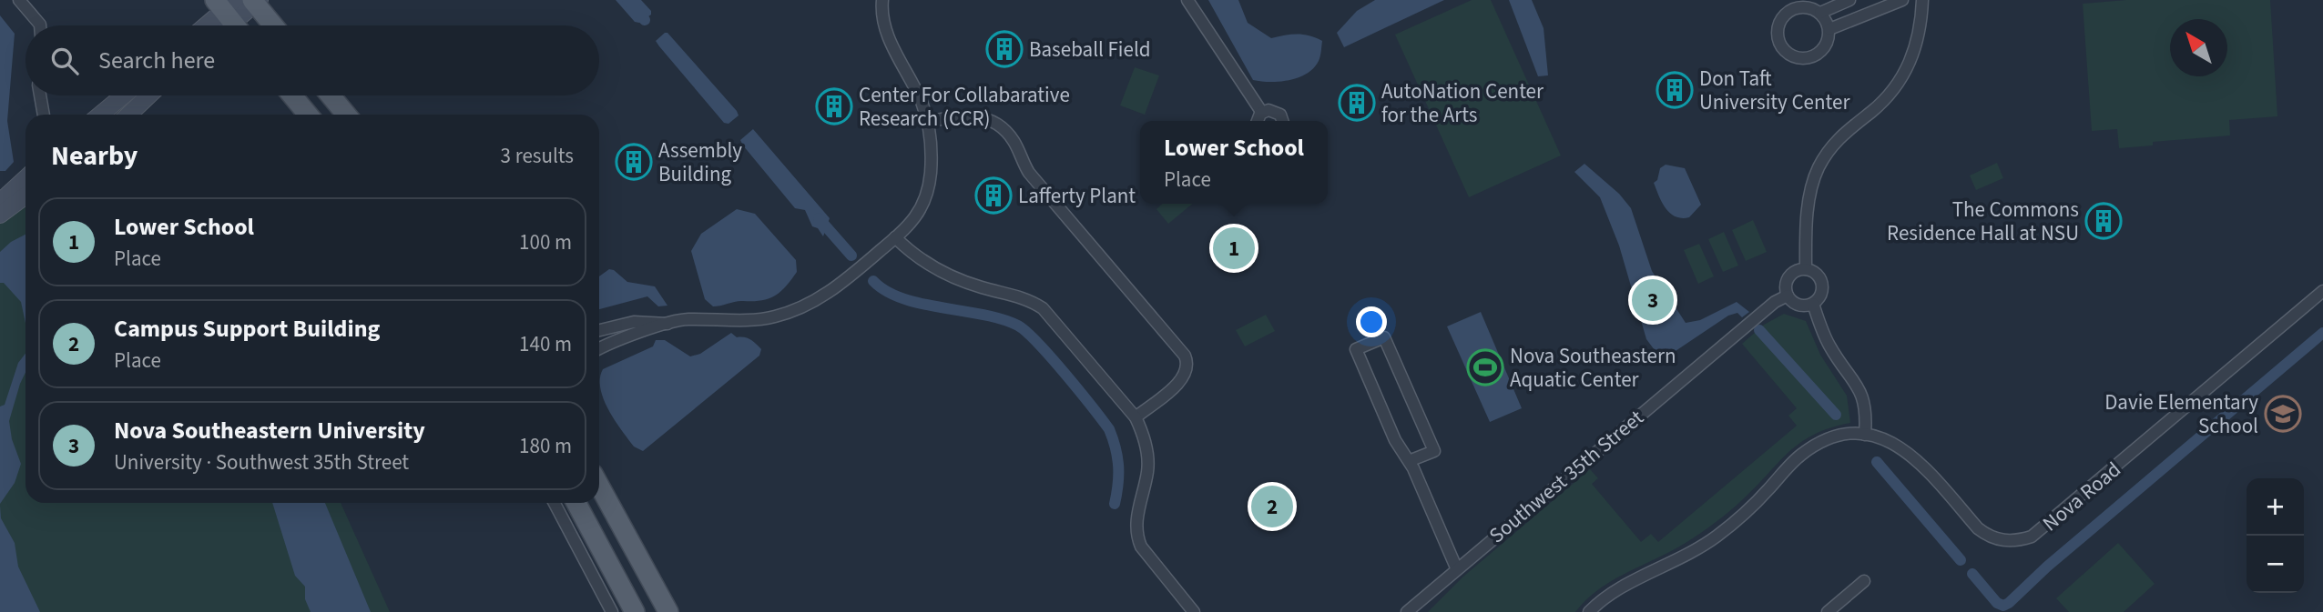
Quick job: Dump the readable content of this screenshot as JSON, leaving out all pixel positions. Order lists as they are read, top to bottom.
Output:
{
  "streets": {
    "street": ["Southwest 35th Street", "Nova Road"]
  },
  "places": {
    "building": [
      "Baseball Field",
      "Don Taft University Center",
      "AutoNation Center for the Arts",
      "Center For Collabarative Research (CCR)",
      "Assembly Building",
      "Lafferty Plant",
      "The Commons Residence Hall at NSU"
    ],
    "sports": ["Nova Southeastern Aquatic Center"],
    "school or university": ["Davie Elementary School"]
  },
  "north": "top left",
  "page": {
    "search": "Search here",
    "heading": ["Nearby", "3 results"],
    "popup": ["Lower School", "Place"],
    "list": [
      {
        "mark": "1",
        "name": "Lower School",
        "note": "Place",
        "value": "100 m"
      },
      {
        "mark": "2",
        "name": "Campus Support Building",
        "note": "Place",
        "value": "140 m"
      },
      {
        "mark": "3",
        "name": "Nova Southeastern University",
        "note": "University · Southwest 35th Street",
        "value": "180 m"
      }
    ],
    "pins": ["1", "3", "2"],
    "map_buttons": ["+", "−"]
  }
}
